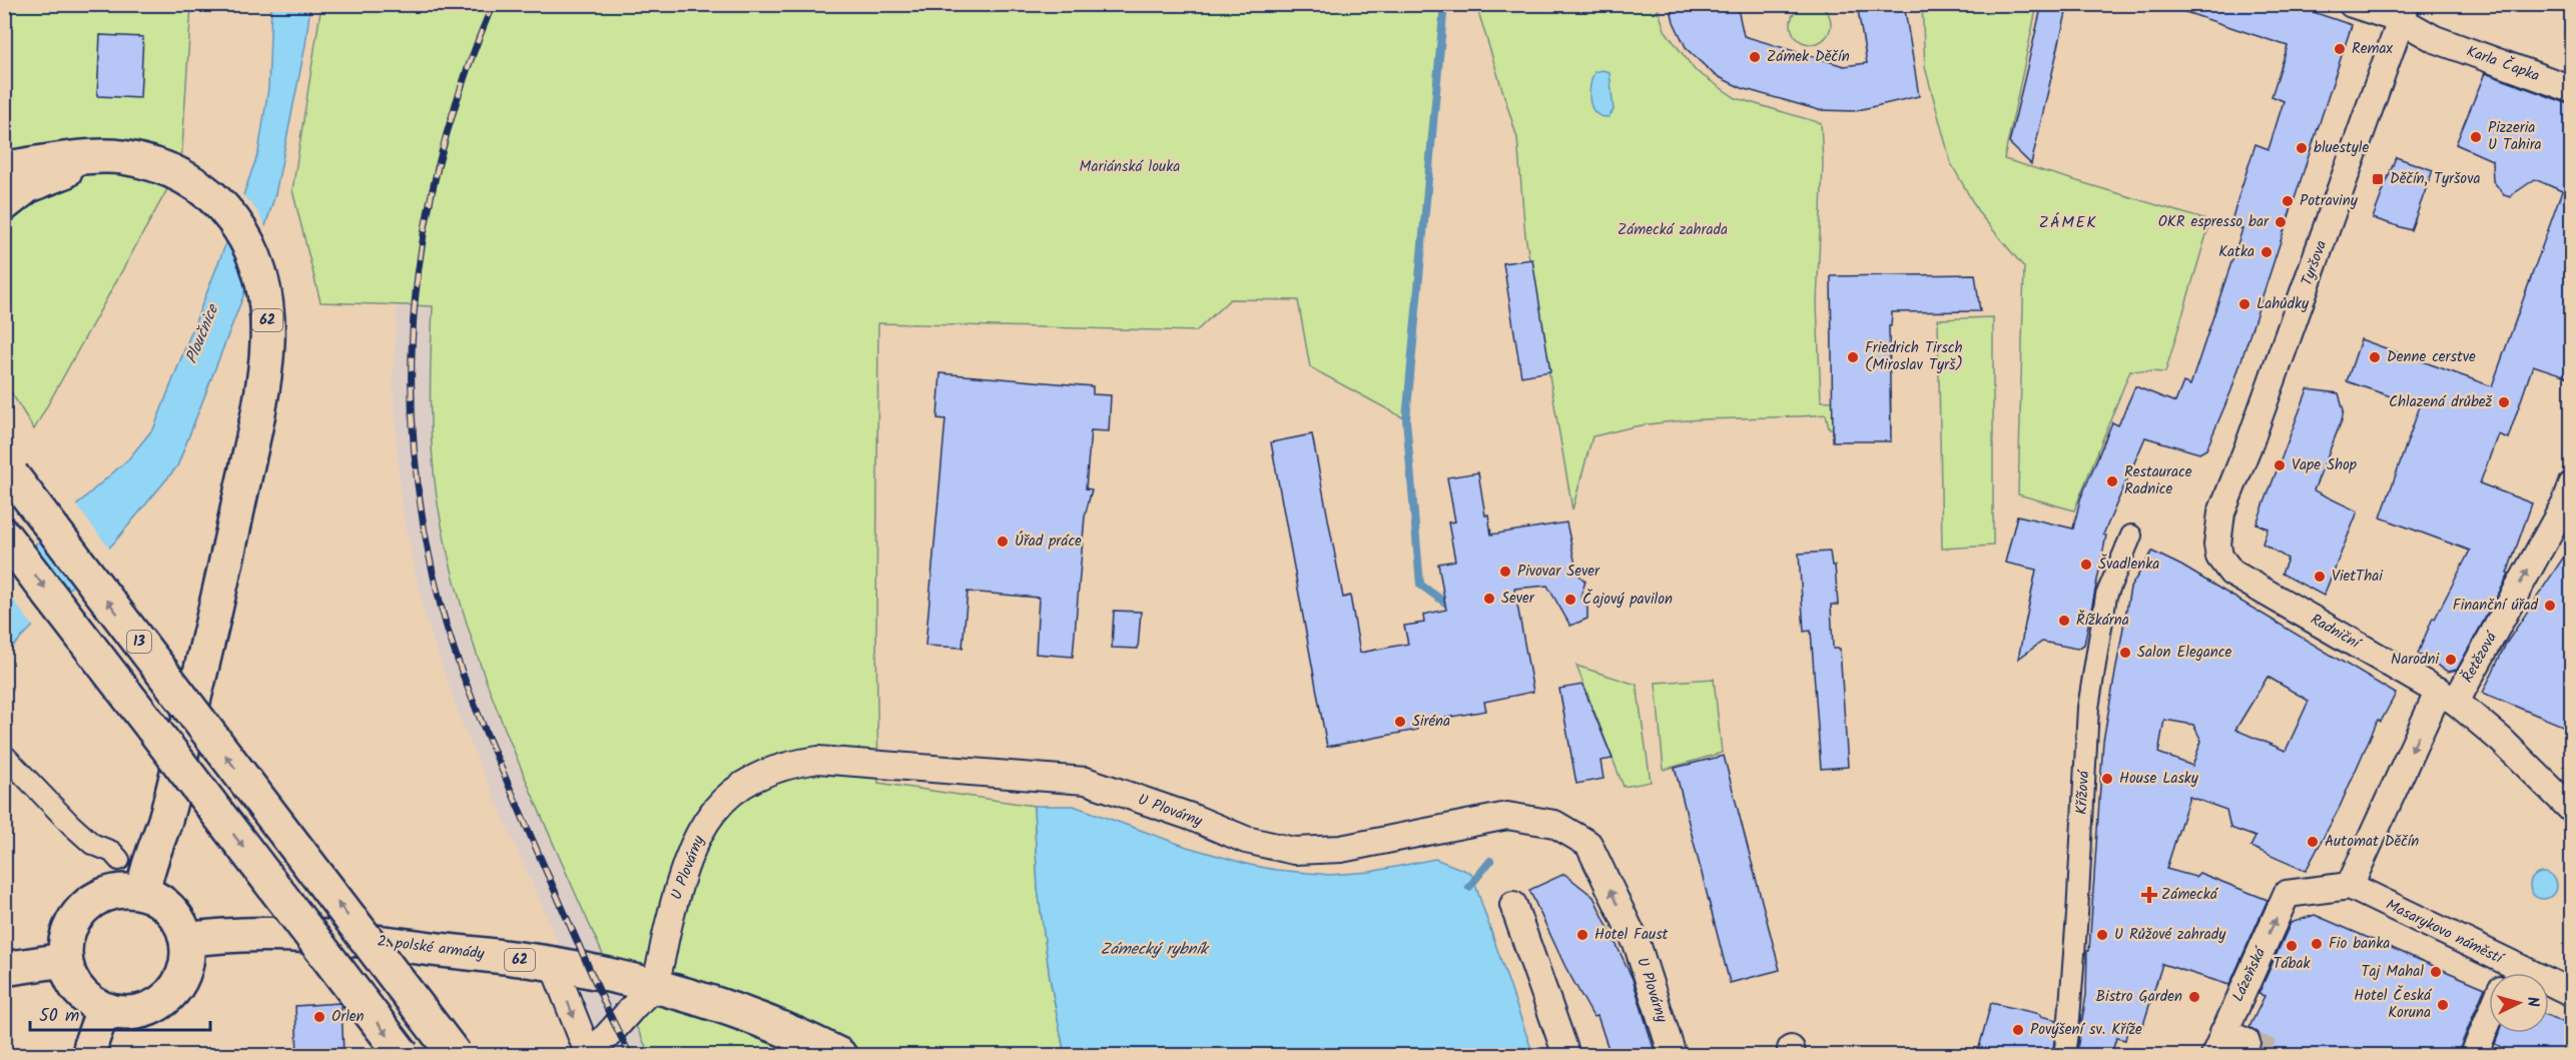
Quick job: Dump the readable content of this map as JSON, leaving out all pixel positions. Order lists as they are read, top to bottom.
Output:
{
  "streets": {
    "main road": ["62", "13", "2. polské armády"],
    "street": [
      "Karla Čapka",
      "Tyršova",
      "Radniční",
      "Řetězová",
      "Křížová",
      "U Plovárny",
      "Masarykovo náměstí",
      "Lázeňská"
    ]
  },
  "crossings": [
    ["Karla Čapka", "Tyršova"],
    ["Tyršova", "Radniční"],
    ["62", "2. polské armády"],
    ["Radniční", "Řetězová"],
    ["U Plovárny", "2. polské armády"],
    ["Masarykovo náměstí", "Lázeňská"]
  ],
  "one_way": ["Řetězová", "Lázeňská"],
  "districts": ["ZÁMEK"],
  "water": ["Ploučnice", "Zámecký rybník"],
  "parks": ["Mariánská louka", "Zámecká zahrada"],
  "places": {
    "other": [
      "Remax",
      "Zámek Děčín",
      "Pizzeria U Tahira",
      "bluestyle",
      "Potraviny",
      "OKR espresso bar",
      "Katka",
      "Lahůdky",
      "Friedrich Tirsch (Miroslav Tyrš)",
      "Denne cerstve",
      "Chlazená drůbež",
      "Vape Shop",
      "Restaurace Radnice",
      "Úřad práce",
      "Švadlenka",
      "Pivovar Sever",
      "VietThai",
      "Sever",
      "Čajový pavilon",
      "Finanční úřad",
      "Řížkárna",
      "Salon Elegance",
      "Narodni",
      "Siréna",
      "House Lasky",
      "Automat Děčín",
      "Hotel Faust",
      "U Růžové zahrady",
      "Fio banka",
      "Tábak",
      "Taj Mahal",
      "Bistro Garden",
      "Hotel Česká Koruna",
      "Orlen",
      "Povýšení sv. Kříže"
    ],
    "transit": ["Děčín, Tyršova"],
    "health": ["Zámecká"]
  },
  "scale_bar": "50 m",
  "north": "right"
}
